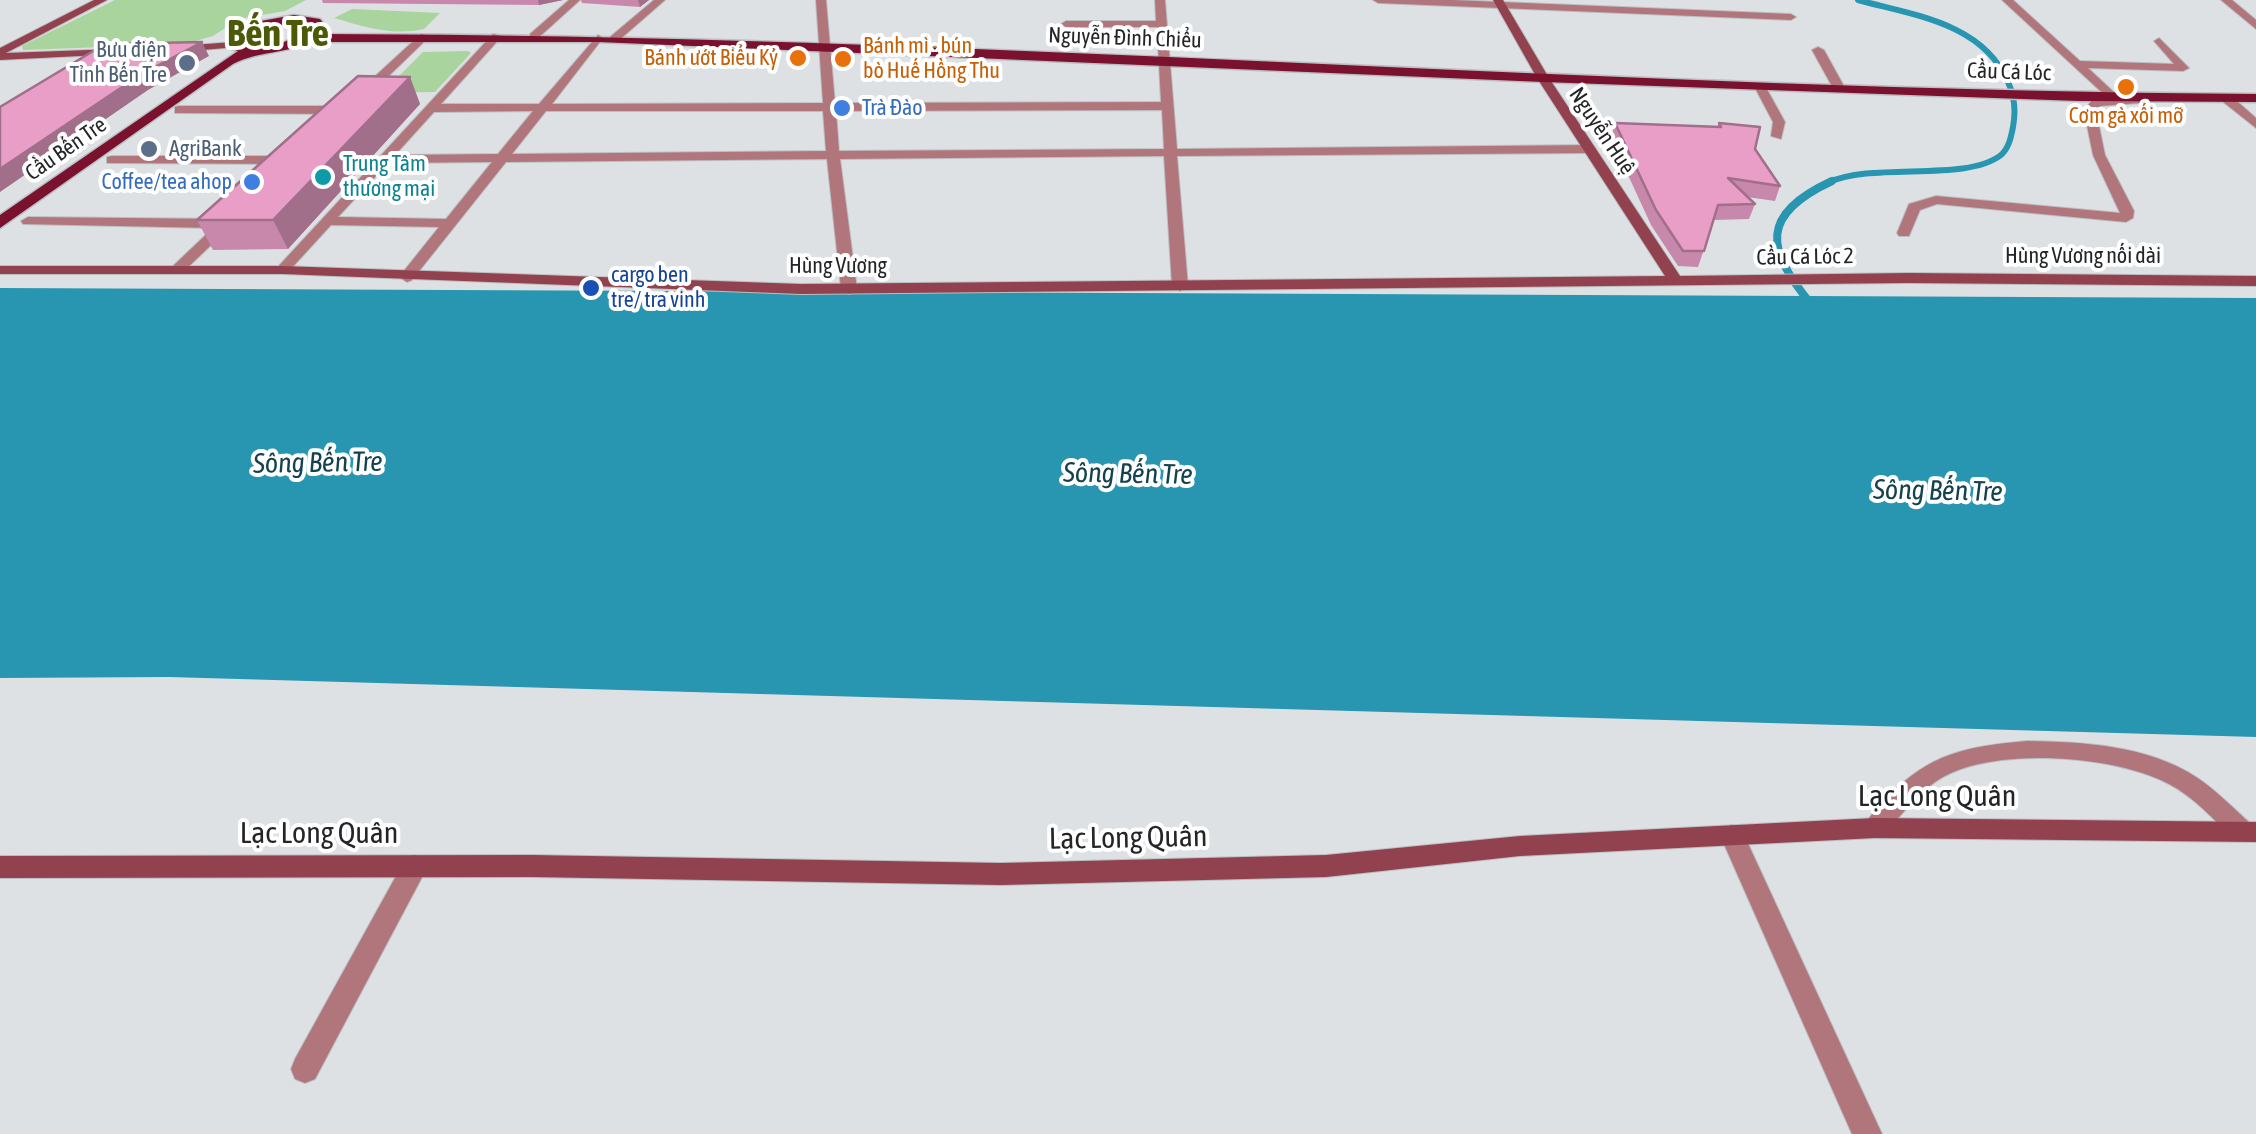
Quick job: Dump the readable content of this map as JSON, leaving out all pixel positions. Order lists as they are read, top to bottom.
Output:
{
  "streets": {
    "main road": ["Nguyễn Đình Chiểu", "Cầu Cá Lóc", "Cầu Bến Tre"],
    "street": [
      "Nguyễn Huệ",
      "Hùng Vương nối dài",
      "Cầu Cá Lóc 2",
      "Hùng Vương",
      "Lạc Long Quân"
    ]
  },
  "crossings": [
    ["Nguyễn Đình Chiểu", "Cầu Cá Lóc"],
    ["Nguyễn Đình Chiểu", "Nguyễn Huệ"],
    ["Nguyễn Đình Chiểu", "Cầu Bến Tre"],
    ["Nguyễn Huệ", "Cầu Cá Lóc 2"],
    ["Nguyễn Huệ", "Hùng Vương"],
    ["Hùng Vương nối dài", "Cầu Cá Lóc 2"],
    ["Cầu Cá Lóc 2", "Hùng Vương"]
  ],
  "districts": ["Bến Tre"],
  "water": ["Sông Bến Tre"],
  "places": [
    "Bánh ướt Biếu Ký",
    "Bánh mì - bún bò Huế Hồng Thu",
    "Bưu điện Tỉnh Bến Tre",
    "Cơm gà xối mỡ",
    "Trà Đào",
    "AgriBank",
    "Trung Tâm thương mại",
    "Coffee/tea ahop",
    "cargo ben tre/ tra vinh"
  ]
}
